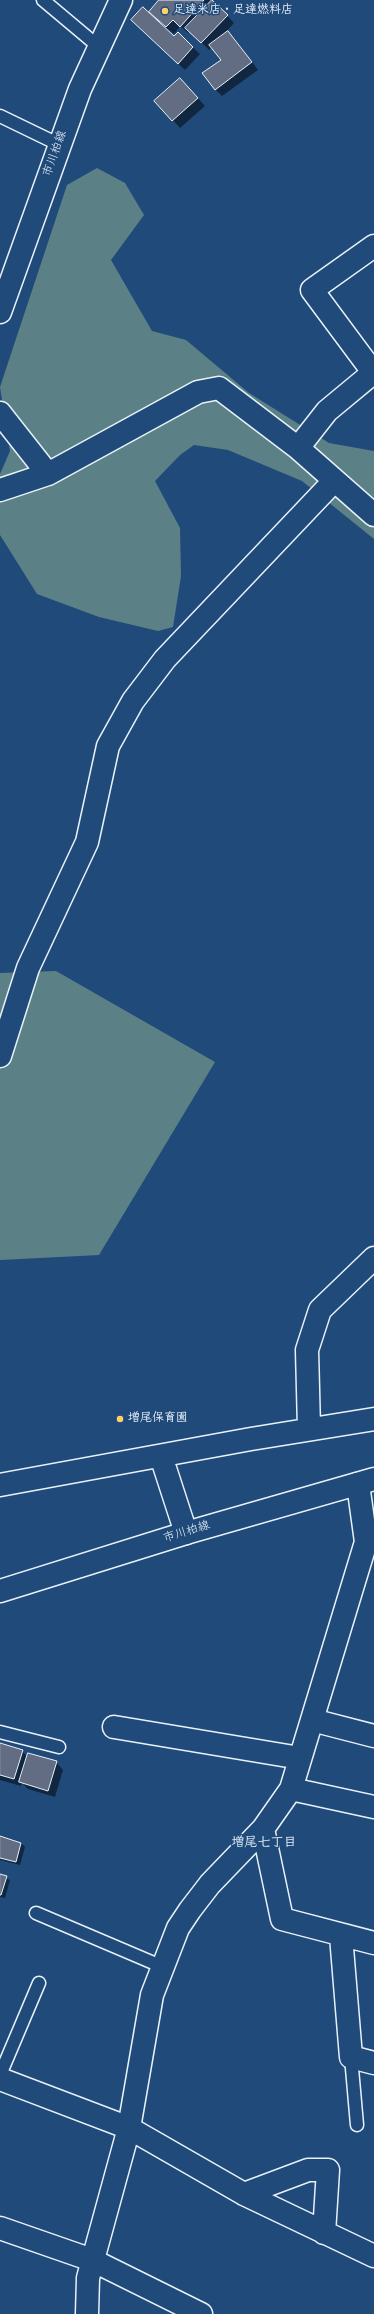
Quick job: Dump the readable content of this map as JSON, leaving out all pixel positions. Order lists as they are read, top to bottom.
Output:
{
  "streets": {
    "street": ["市川柏線"]
  },
  "districts": ["増尾七丁目"],
  "places": ["足達米店・足達燃料店", "増尾保育園"]
}
